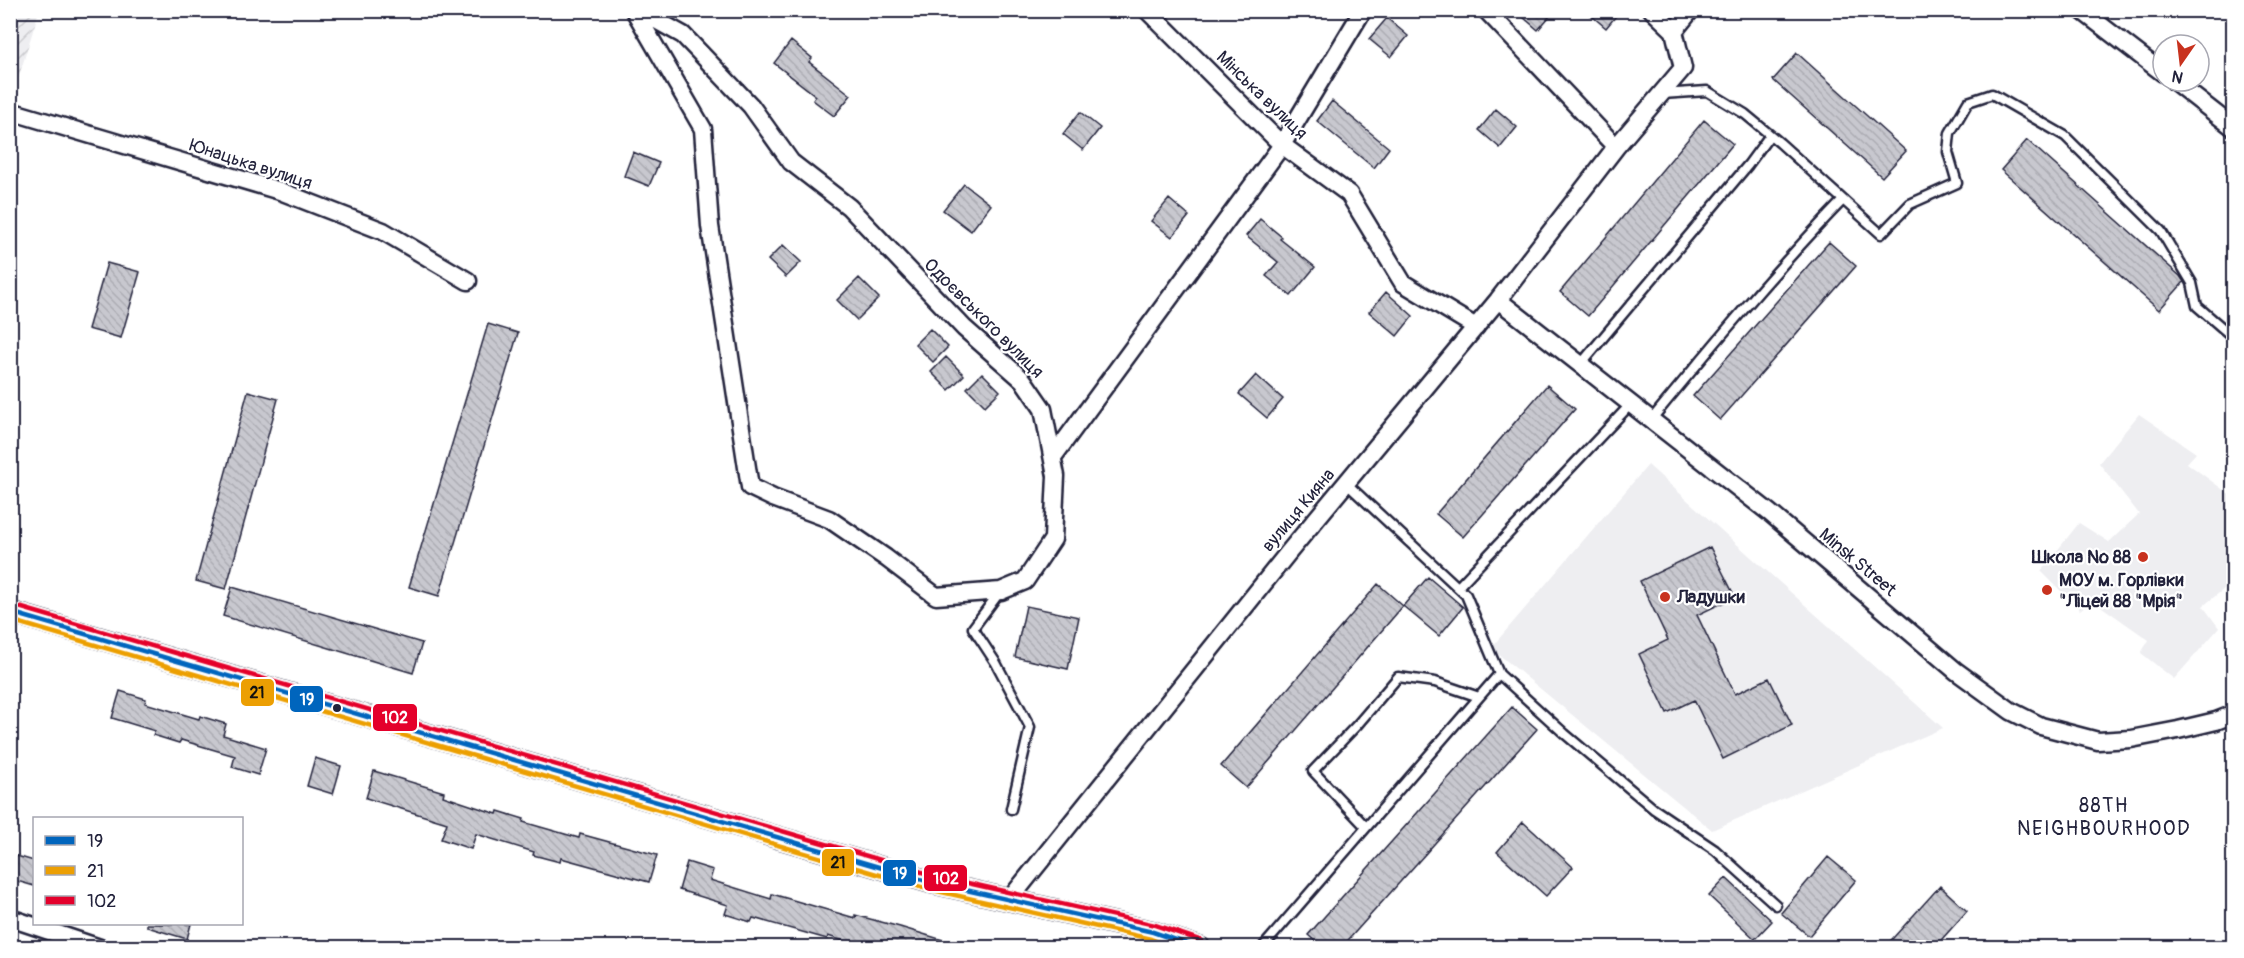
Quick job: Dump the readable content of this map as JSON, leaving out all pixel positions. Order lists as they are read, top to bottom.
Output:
{
  "streets": {
    "street": [
      "Мінська вулиця",
      "Юнацька вулиця",
      "Одоєвського вулиця",
      "вулиця Кияна",
      "Minsk Street"
    ]
  },
  "crossings": [
    ["Мінська вулиця", "вулиця Кияна"],
    ["вулиця Кияна", "Minsk Street"]
  ],
  "districts": ["88TH NEIGHBOURHOOD"],
  "places": ["Школа № 88", "МОУ м. Горлівки \"Ліцей 88 \"Мрія\"", "Ладушки"],
  "lines": ["transit line 102", "transit line 19", "transit line 21"],
  "legend": ["19", "21", "102"],
  "north": "bottom"
}
